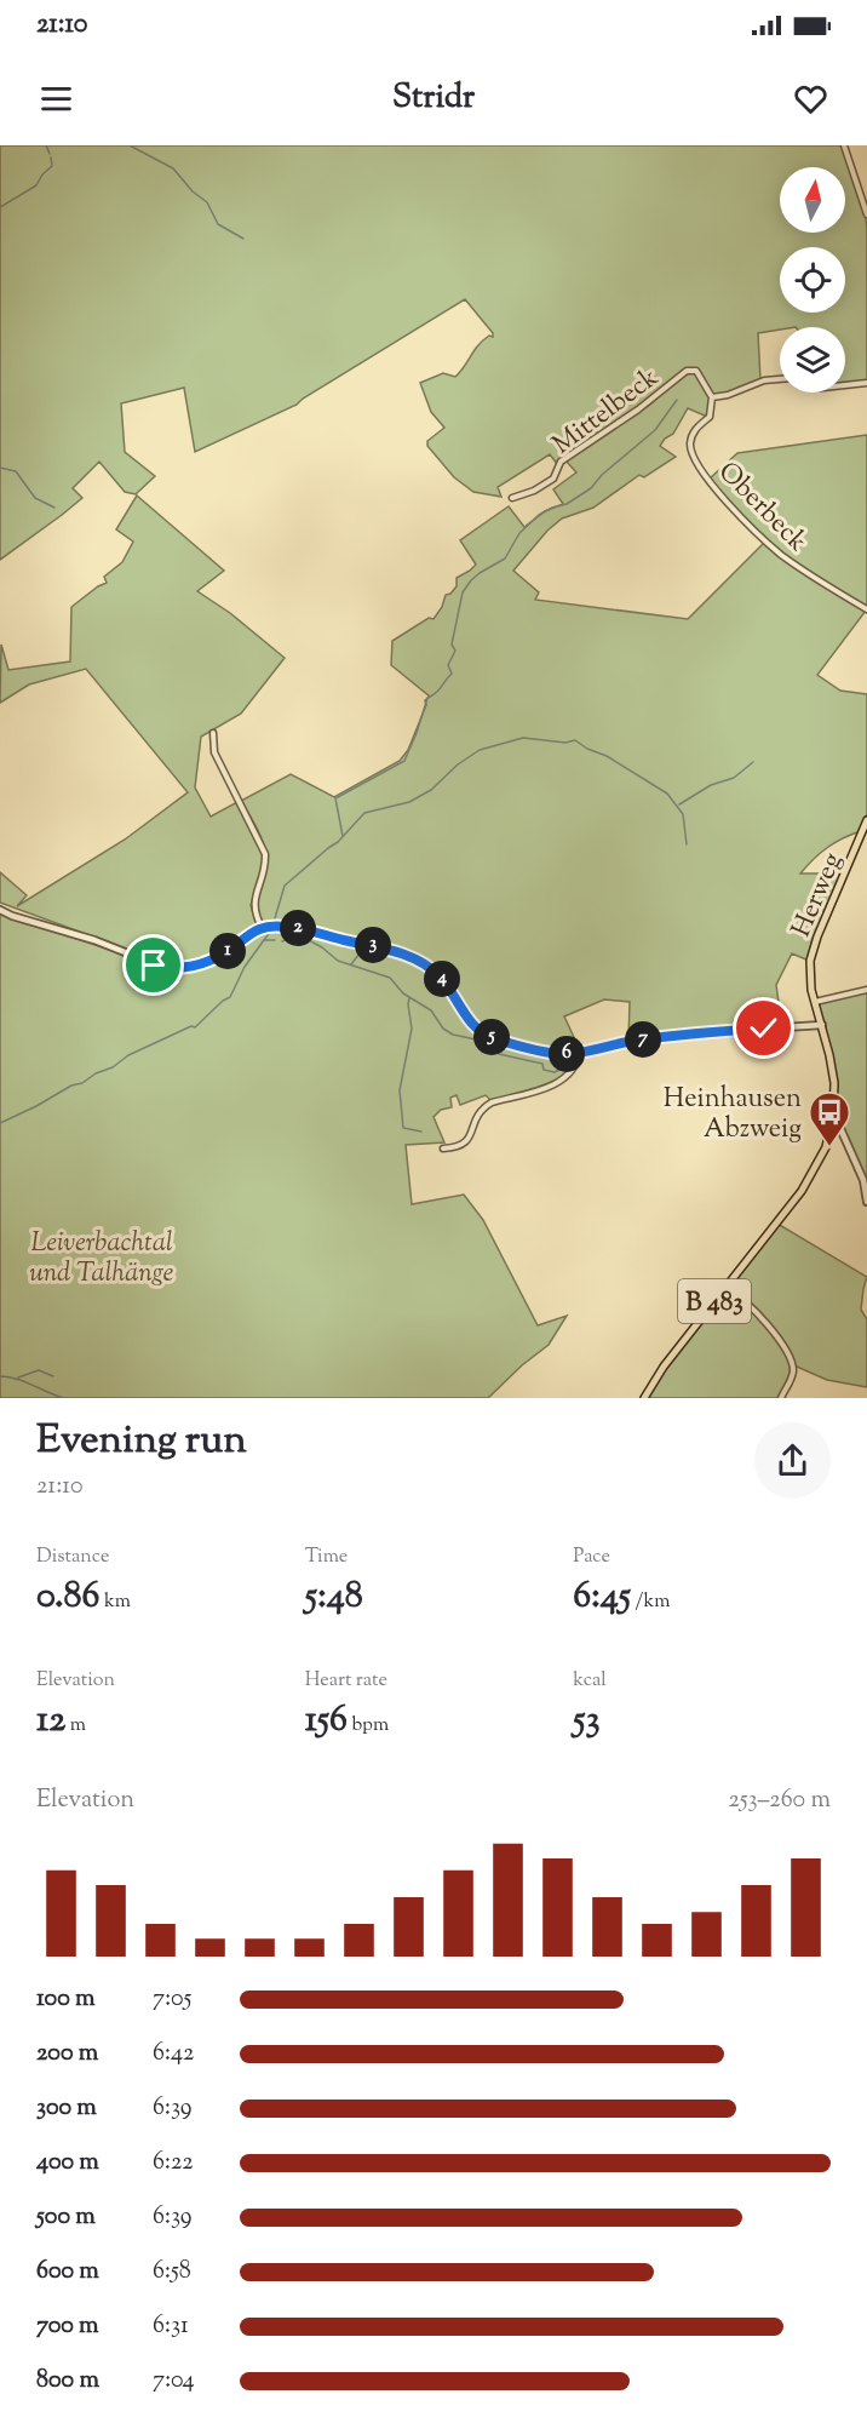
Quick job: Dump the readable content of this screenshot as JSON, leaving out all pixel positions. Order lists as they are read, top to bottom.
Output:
{
  "streets": {
    "main road": ["Herweg", "B 483"],
    "street": ["Mittelbeck", "Oberbeck"]
  },
  "crossings": [
    ["Mittelbeck", "Oberbeck"],
    ["Herweg", "B 483"]
  ],
  "parks": ["Leiverbachtal und Talhänge"],
  "places": {
    "bus stop": ["Heinhausen Abzweig"]
  },
  "north": "top",
  "page": {
    "status": "21:10",
    "header": "Stridr",
    "pins": [
      "2",
      "3",
      "1",
      "4",
      "5",
      "7",
      "6"
    ],
    "heading": ["Evening run", "21:10"],
    "stats": [
      ["Distance", "0.86 km"],
      ["Time", "5:48"],
      ["Pace", "6:45 /km"],
      ["Elevation", "12 m"],
      ["Heart rate", "156 bpm"],
      ["kcal", "53"]
    ],
    "chart": ["Elevation", "253–260 m"],
    "list": [
      {
        "name": "100 m",
        "note": "7:05"
      },
      {
        "name": "200 m",
        "note": "6:42"
      },
      {
        "name": "300 m",
        "note": "6:39"
      },
      {
        "name": "400 m",
        "note": "6:22"
      },
      {
        "name": "500 m",
        "note": "6:39"
      },
      {
        "name": "600 m",
        "note": "6:58"
      },
      {
        "name": "700 m",
        "note": "6:31"
      },
      {
        "name": "800 m",
        "note": "7:04"
      }
    ]
  }
}
